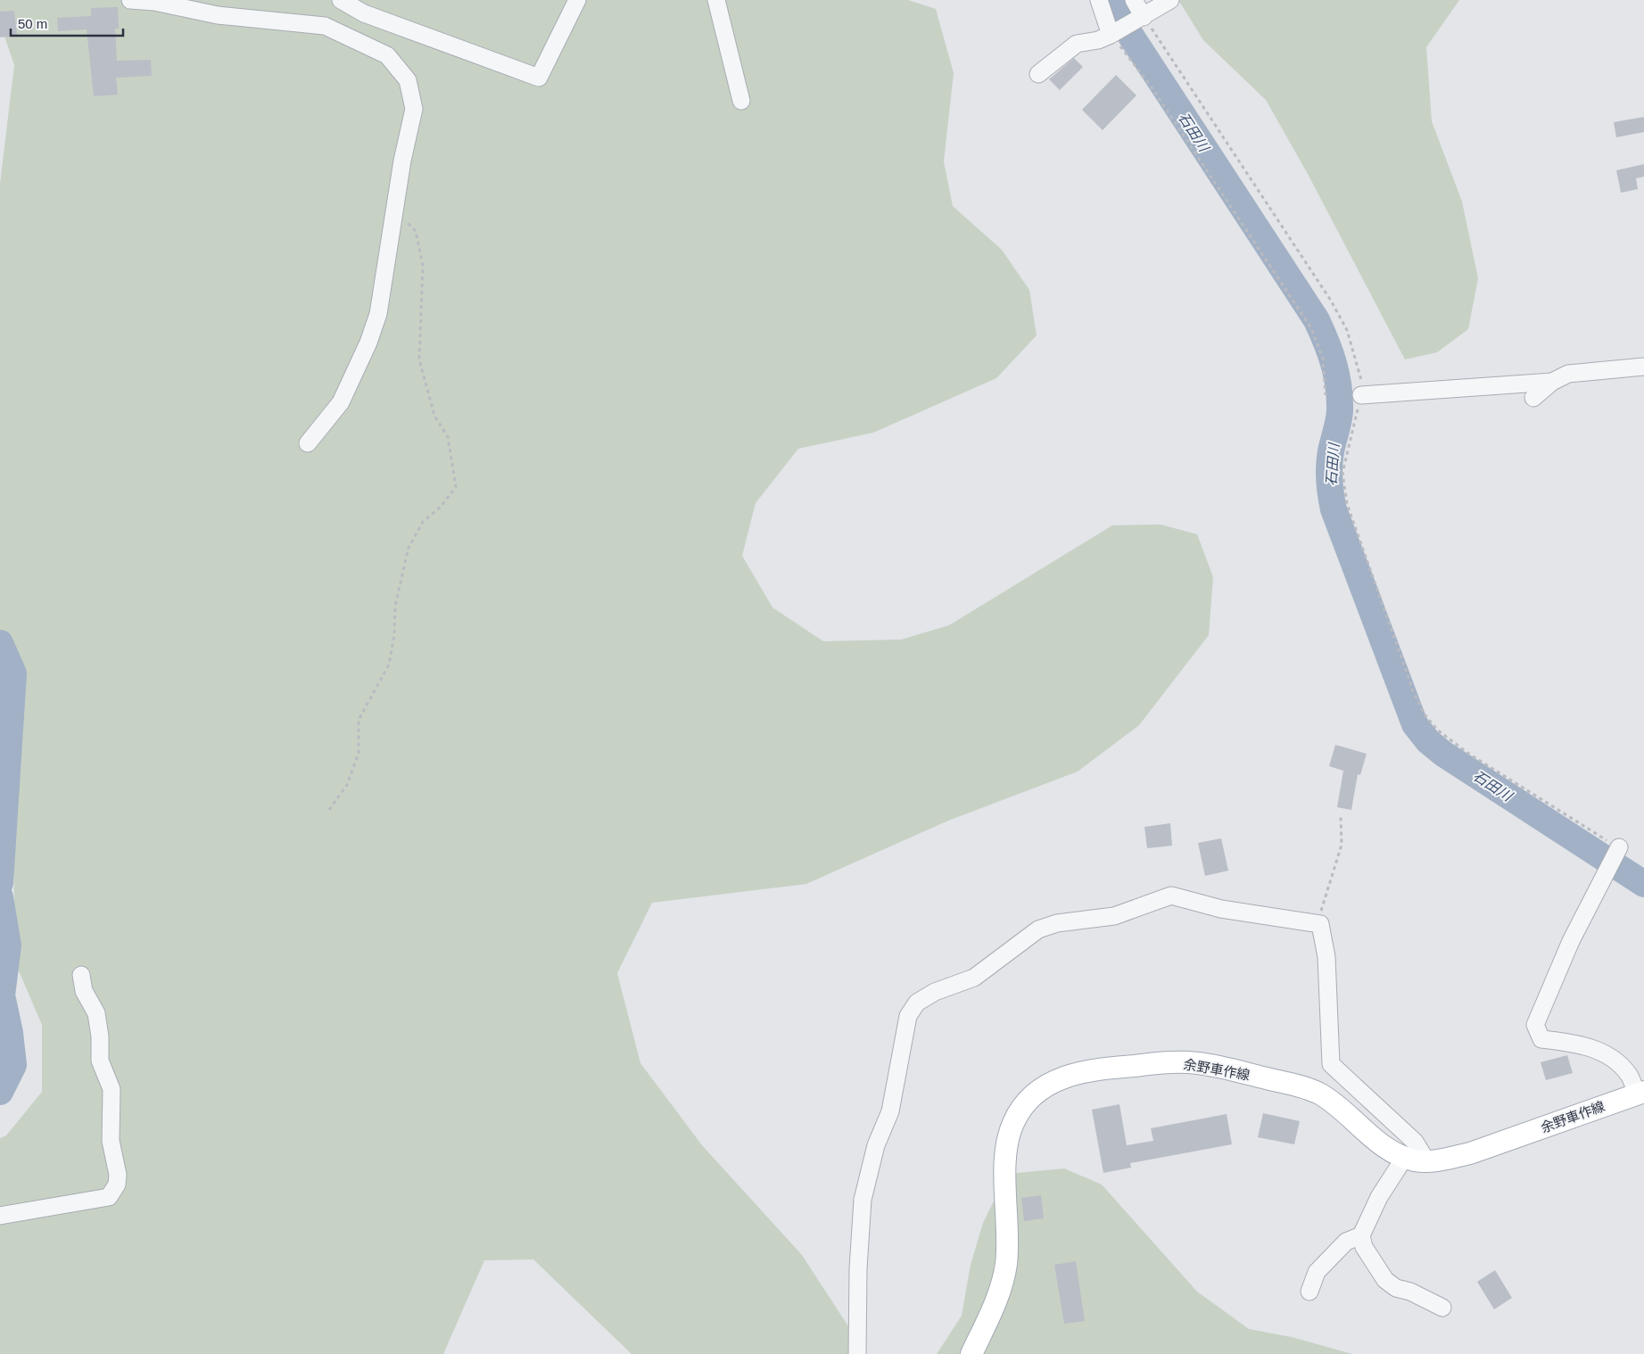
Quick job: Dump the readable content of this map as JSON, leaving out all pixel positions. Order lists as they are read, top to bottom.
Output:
{
  "streets": {
    "main road": ["余野車作線"]
  },
  "water": ["石田川"],
  "scale_bar": "50 m"
}
